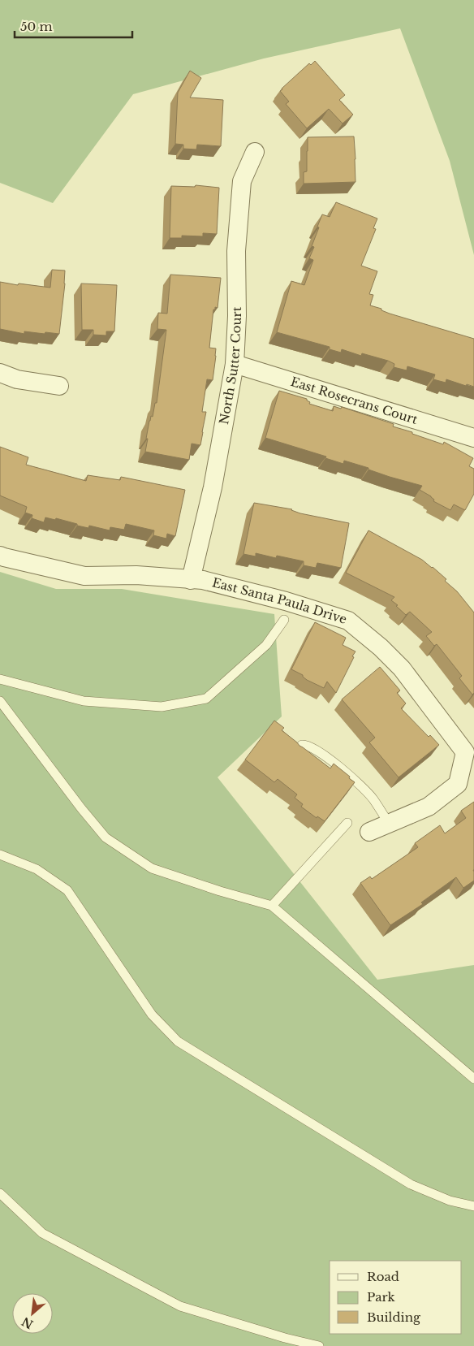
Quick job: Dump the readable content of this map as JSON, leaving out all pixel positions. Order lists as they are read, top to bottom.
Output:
{
  "streets": {
    "street": ["North Sutter Court", "East Rosecrans Court", "East Santa Paula Drive"]
  },
  "crossings": [
    ["North Sutter Court", "East Rosecrans Court"],
    ["North Sutter Court", "East Santa Paula Drive"]
  ],
  "legend": ["Road", "Park", "Building"],
  "scale_bar": "50 m",
  "north": "bottom left"
}
